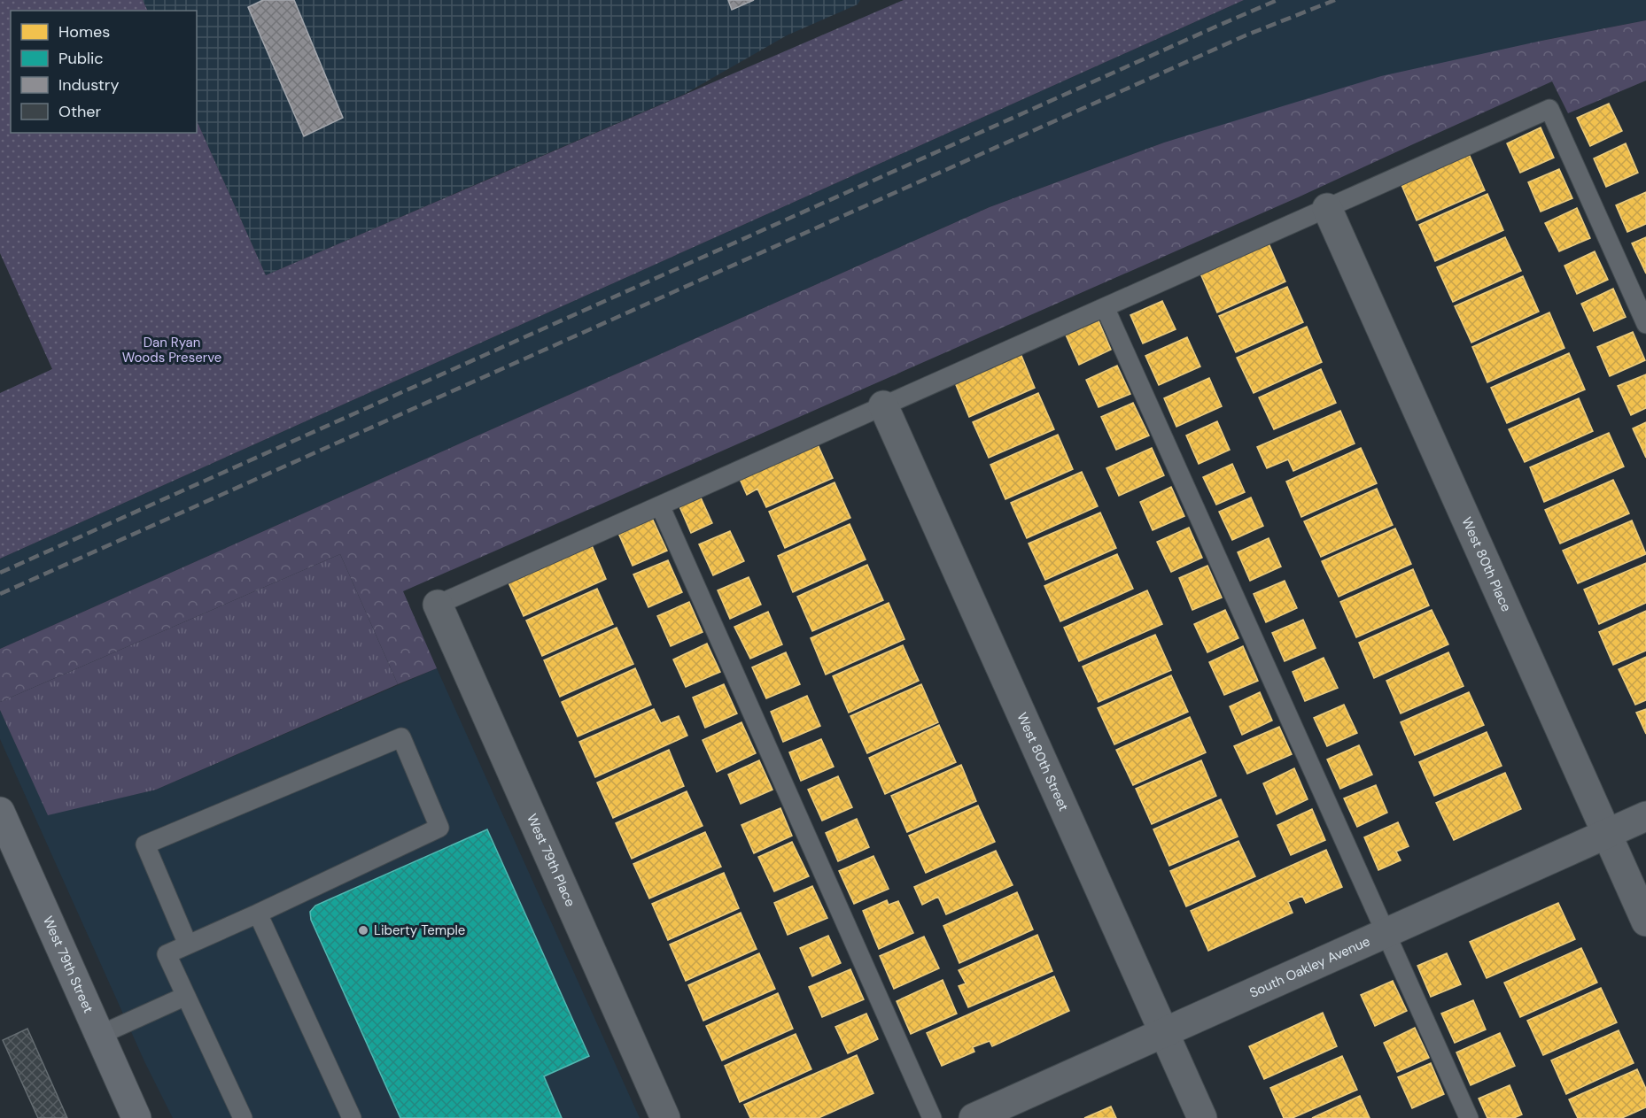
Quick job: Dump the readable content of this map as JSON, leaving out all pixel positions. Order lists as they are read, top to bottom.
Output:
{
  "streets": {
    "main road": ["West 79th Street"],
    "street": [
      "West 80th Place",
      "West 80th Street",
      "West 79th Place",
      "South Oakley Avenue"
    ]
  },
  "crossings": [
    ["West 80th Place", "South Oakley Avenue"],
    ["West 80th Street", "South Oakley Avenue"]
  ],
  "parks": ["Dan Ryan Woods Preserve"],
  "places": ["Liberty Temple"],
  "legend": [
    "Homes",
    "Public",
    "Industry",
    "Other"
  ]
}
